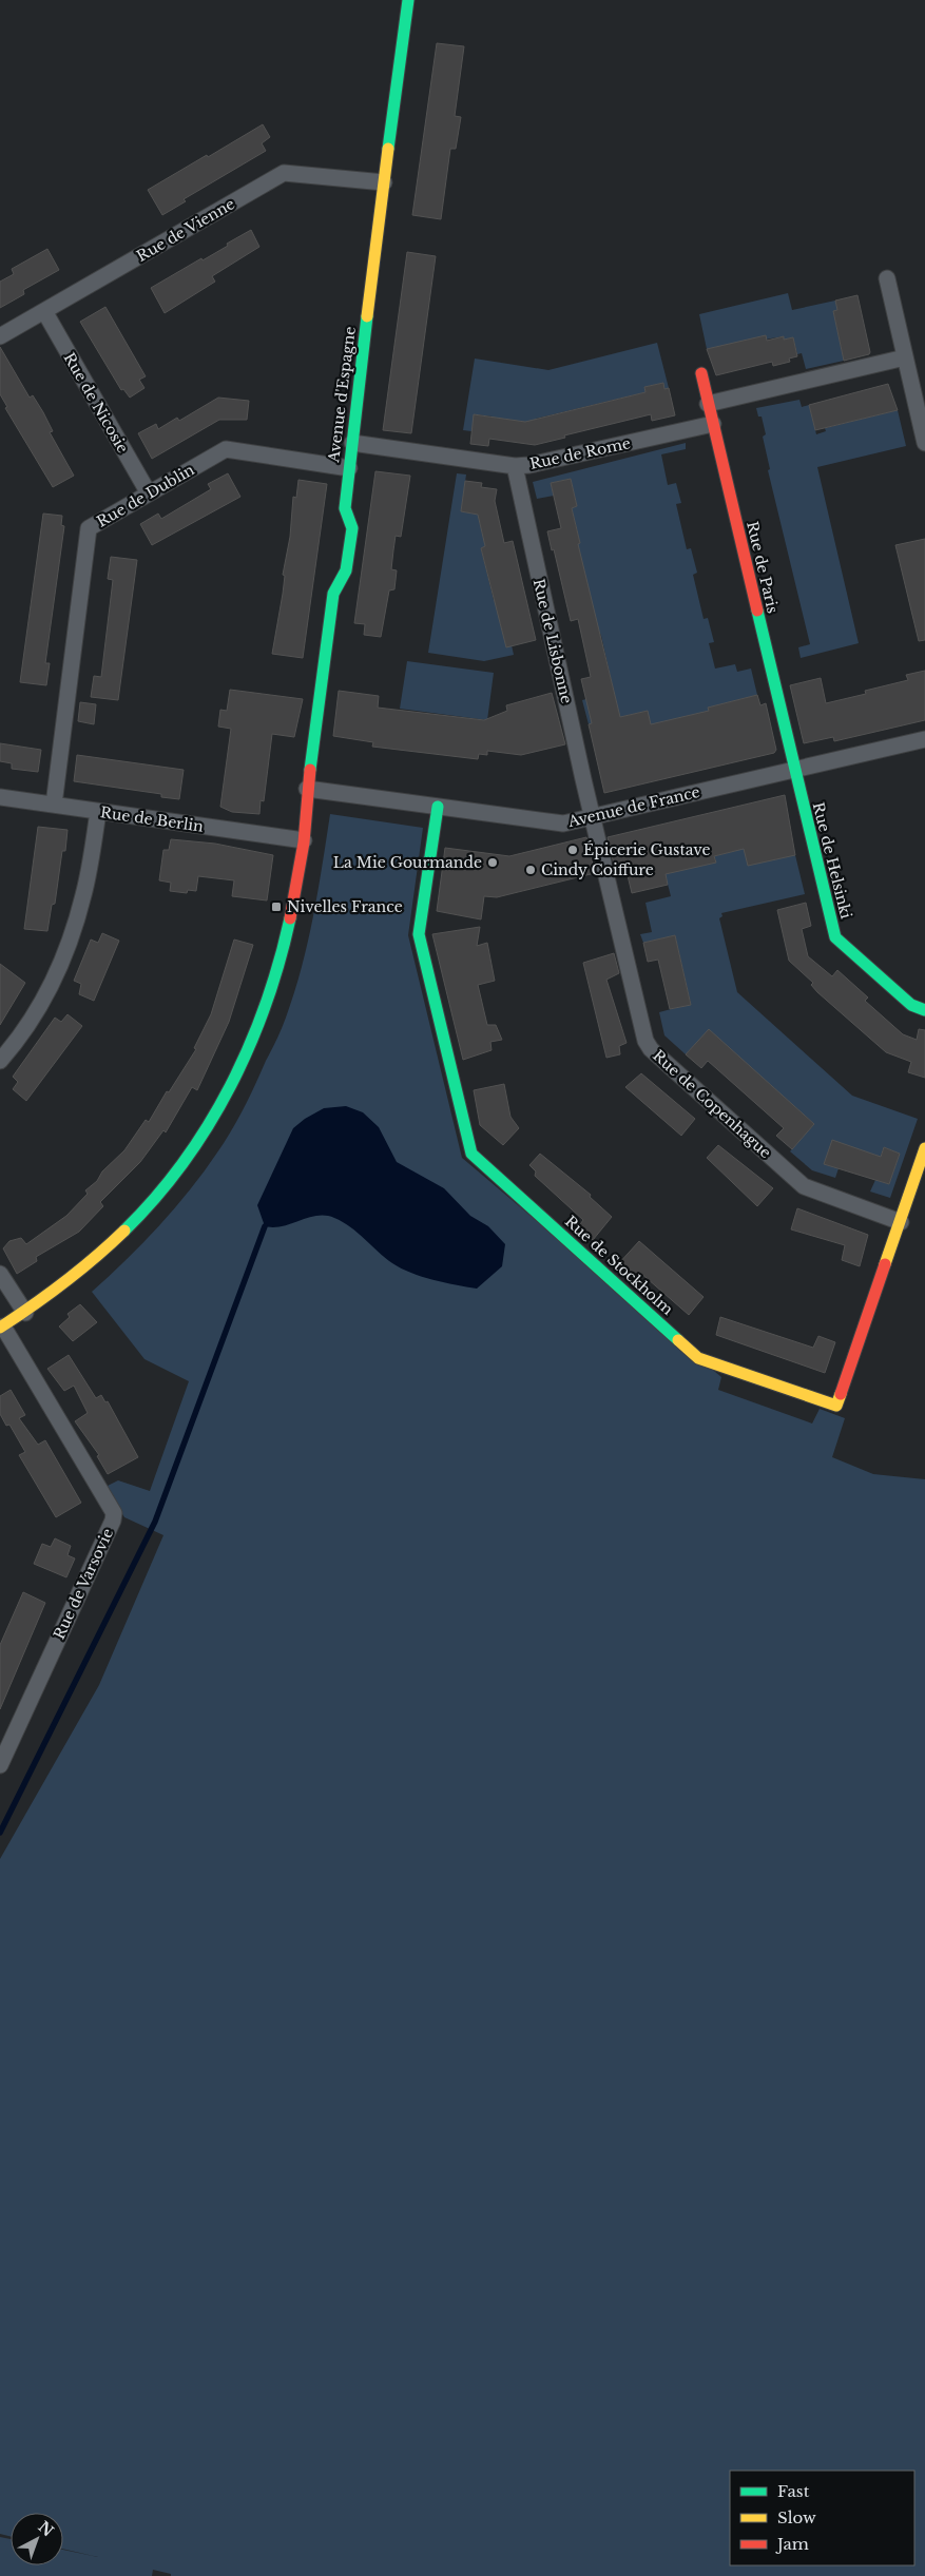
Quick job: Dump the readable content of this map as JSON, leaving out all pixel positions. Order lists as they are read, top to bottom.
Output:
{
  "streets": {
    "street": [
      "Rue de Vienne",
      "Avenue d'Espagne",
      "Rue de Nicosie",
      "Rue de Rome",
      "Rue de Dublin",
      "Rue de Paris",
      "Rue de Lisbonne",
      "Avenue de France",
      "Rue de Berlin",
      "Rue de Helsinki",
      "Rue de Copenhague",
      "Rue de Stockholm",
      "Rue de Varsovie"
    ]
  },
  "crossings": [
    ["Rue de Vienne", "Avenue d'Espagne"],
    ["Rue de Vienne", "Rue de Nicosie"],
    ["Avenue d'Espagne", "Rue de Rome"],
    ["Avenue d'Espagne", "Rue de Dublin"],
    ["Avenue d'Espagne", "Avenue de France"],
    ["Avenue d'Espagne", "Rue de Berlin"],
    ["Avenue d'Espagne", "Rue de Varsovie"],
    ["Rue de Nicosie", "Rue de Dublin"],
    ["Rue de Rome", "Rue de Paris"],
    ["Rue de Rome", "Rue de Lisbonne"],
    ["Rue de Dublin", "Rue de Berlin"],
    ["Rue de Paris", "Avenue de France"],
    ["Rue de Paris", "Rue de Helsinki"],
    ["Rue de Lisbonne", "Avenue de France"],
    ["Rue de Lisbonne", "Rue de Copenhague"],
    ["Avenue de France", "Rue de Helsinki"],
    ["Avenue de France", "Rue de Copenhague"],
    ["Avenue de France", "Rue de Stockholm"],
    ["Rue de Copenhague", "Rue de Stockholm"]
  ],
  "places": {
    "other": ["Épicerie Gustave", "La Mie Gourmande", "Cindy Coiffure"],
    "transit": ["Nivelles France"]
  },
  "legend": ["Fast", "Slow", "Jam"],
  "north": "top right"
}
